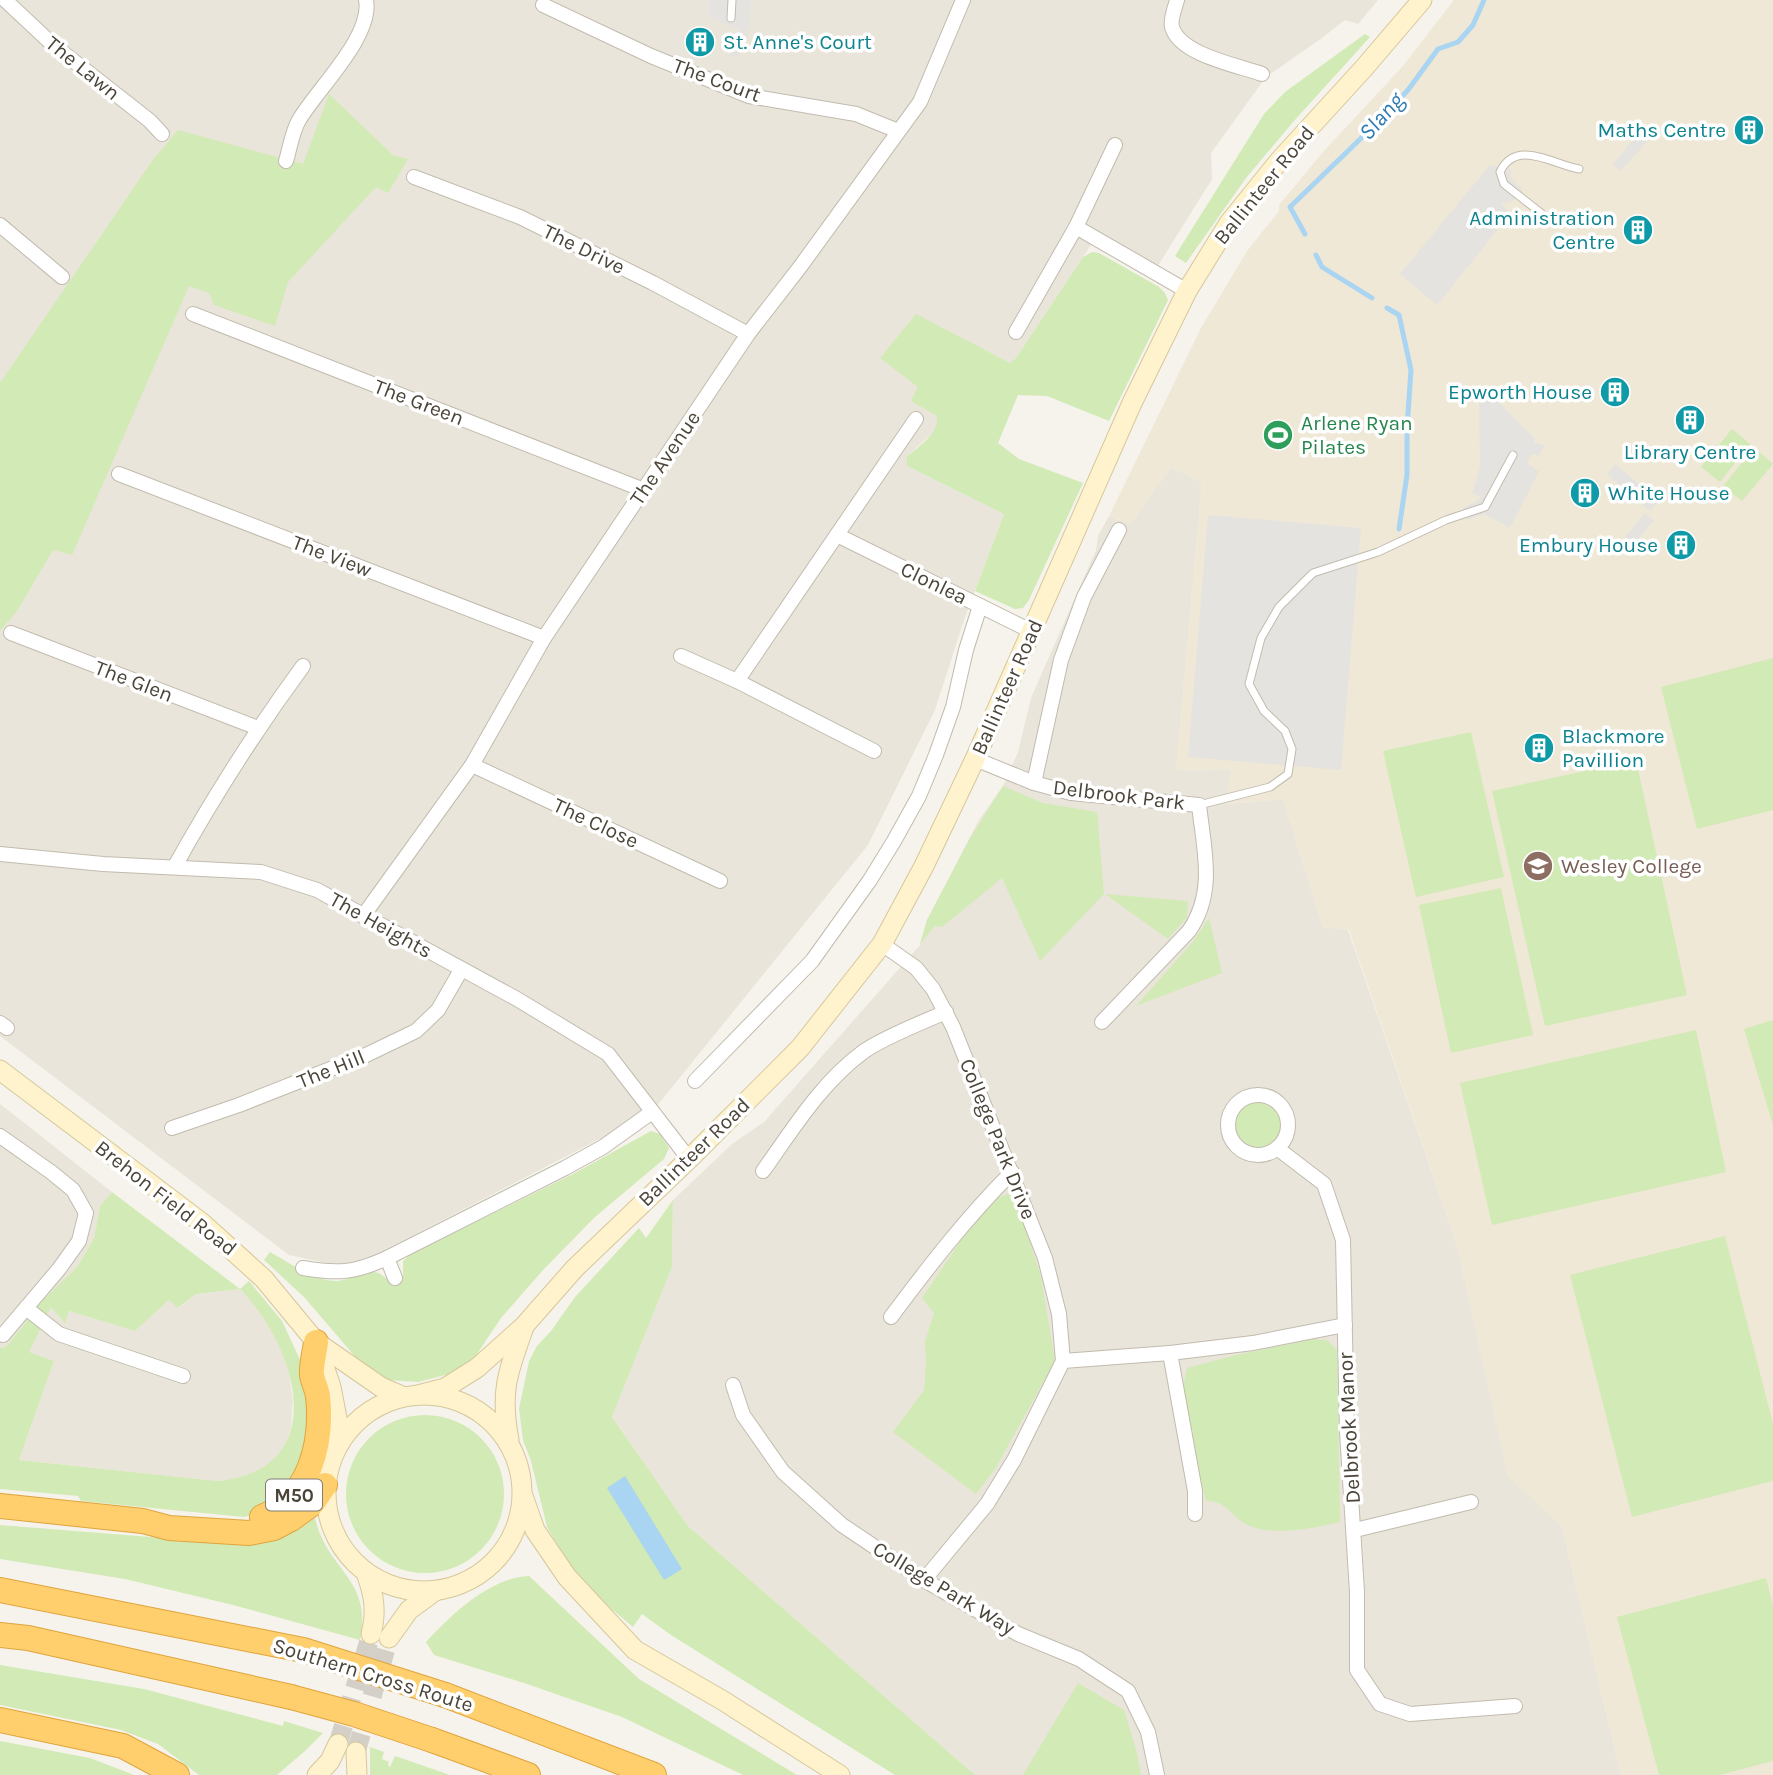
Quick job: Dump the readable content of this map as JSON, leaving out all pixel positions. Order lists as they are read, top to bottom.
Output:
{
  "streets": {
    "highway": ["M50", "Southern Cross Route"],
    "main road": ["Ballinteer Road", "Brehon Field Road"],
    "street": [
      "The Lawn",
      "The Court",
      "The Drive",
      "The Green",
      "The Avenue",
      "The View",
      "Clonlea",
      "The Glen",
      "Delbrook Park",
      "The Close",
      "The Heights",
      "The Hill",
      "College Park Drive",
      "Delbrook Manor",
      "College Park Way"
    ]
  },
  "crossings": [
    ["The Court", "The Avenue"],
    ["Ballinteer Road", "Clonlea"],
    ["Ballinteer Road", "Delbrook Park"],
    ["Ballinteer Road", "The Heights"],
    ["Ballinteer Road", "College Park Drive"],
    ["Ballinteer Road", "Brehon Field Road"],
    ["Ballinteer Road", "M50"],
    ["The Drive", "The Avenue"],
    ["The Green", "The Avenue"],
    ["The Avenue", "The View"],
    ["The Avenue", "The Close"],
    ["The Avenue", "The Heights"],
    ["The Heights", "The Hill"],
    ["Brehon Field Road", "M50"]
  ],
  "water": ["Slang"],
  "places": {
    "building": [
      "St. Anne's Court",
      "Maths Centre",
      "Administration Centre",
      "Epworth House",
      "Library Centre",
      "White House",
      "Embury House",
      "Blackmore Pavillion"
    ],
    "sports": ["Arlene Ryan Pilates"],
    "school or university": ["Wesley College"]
  }
}
